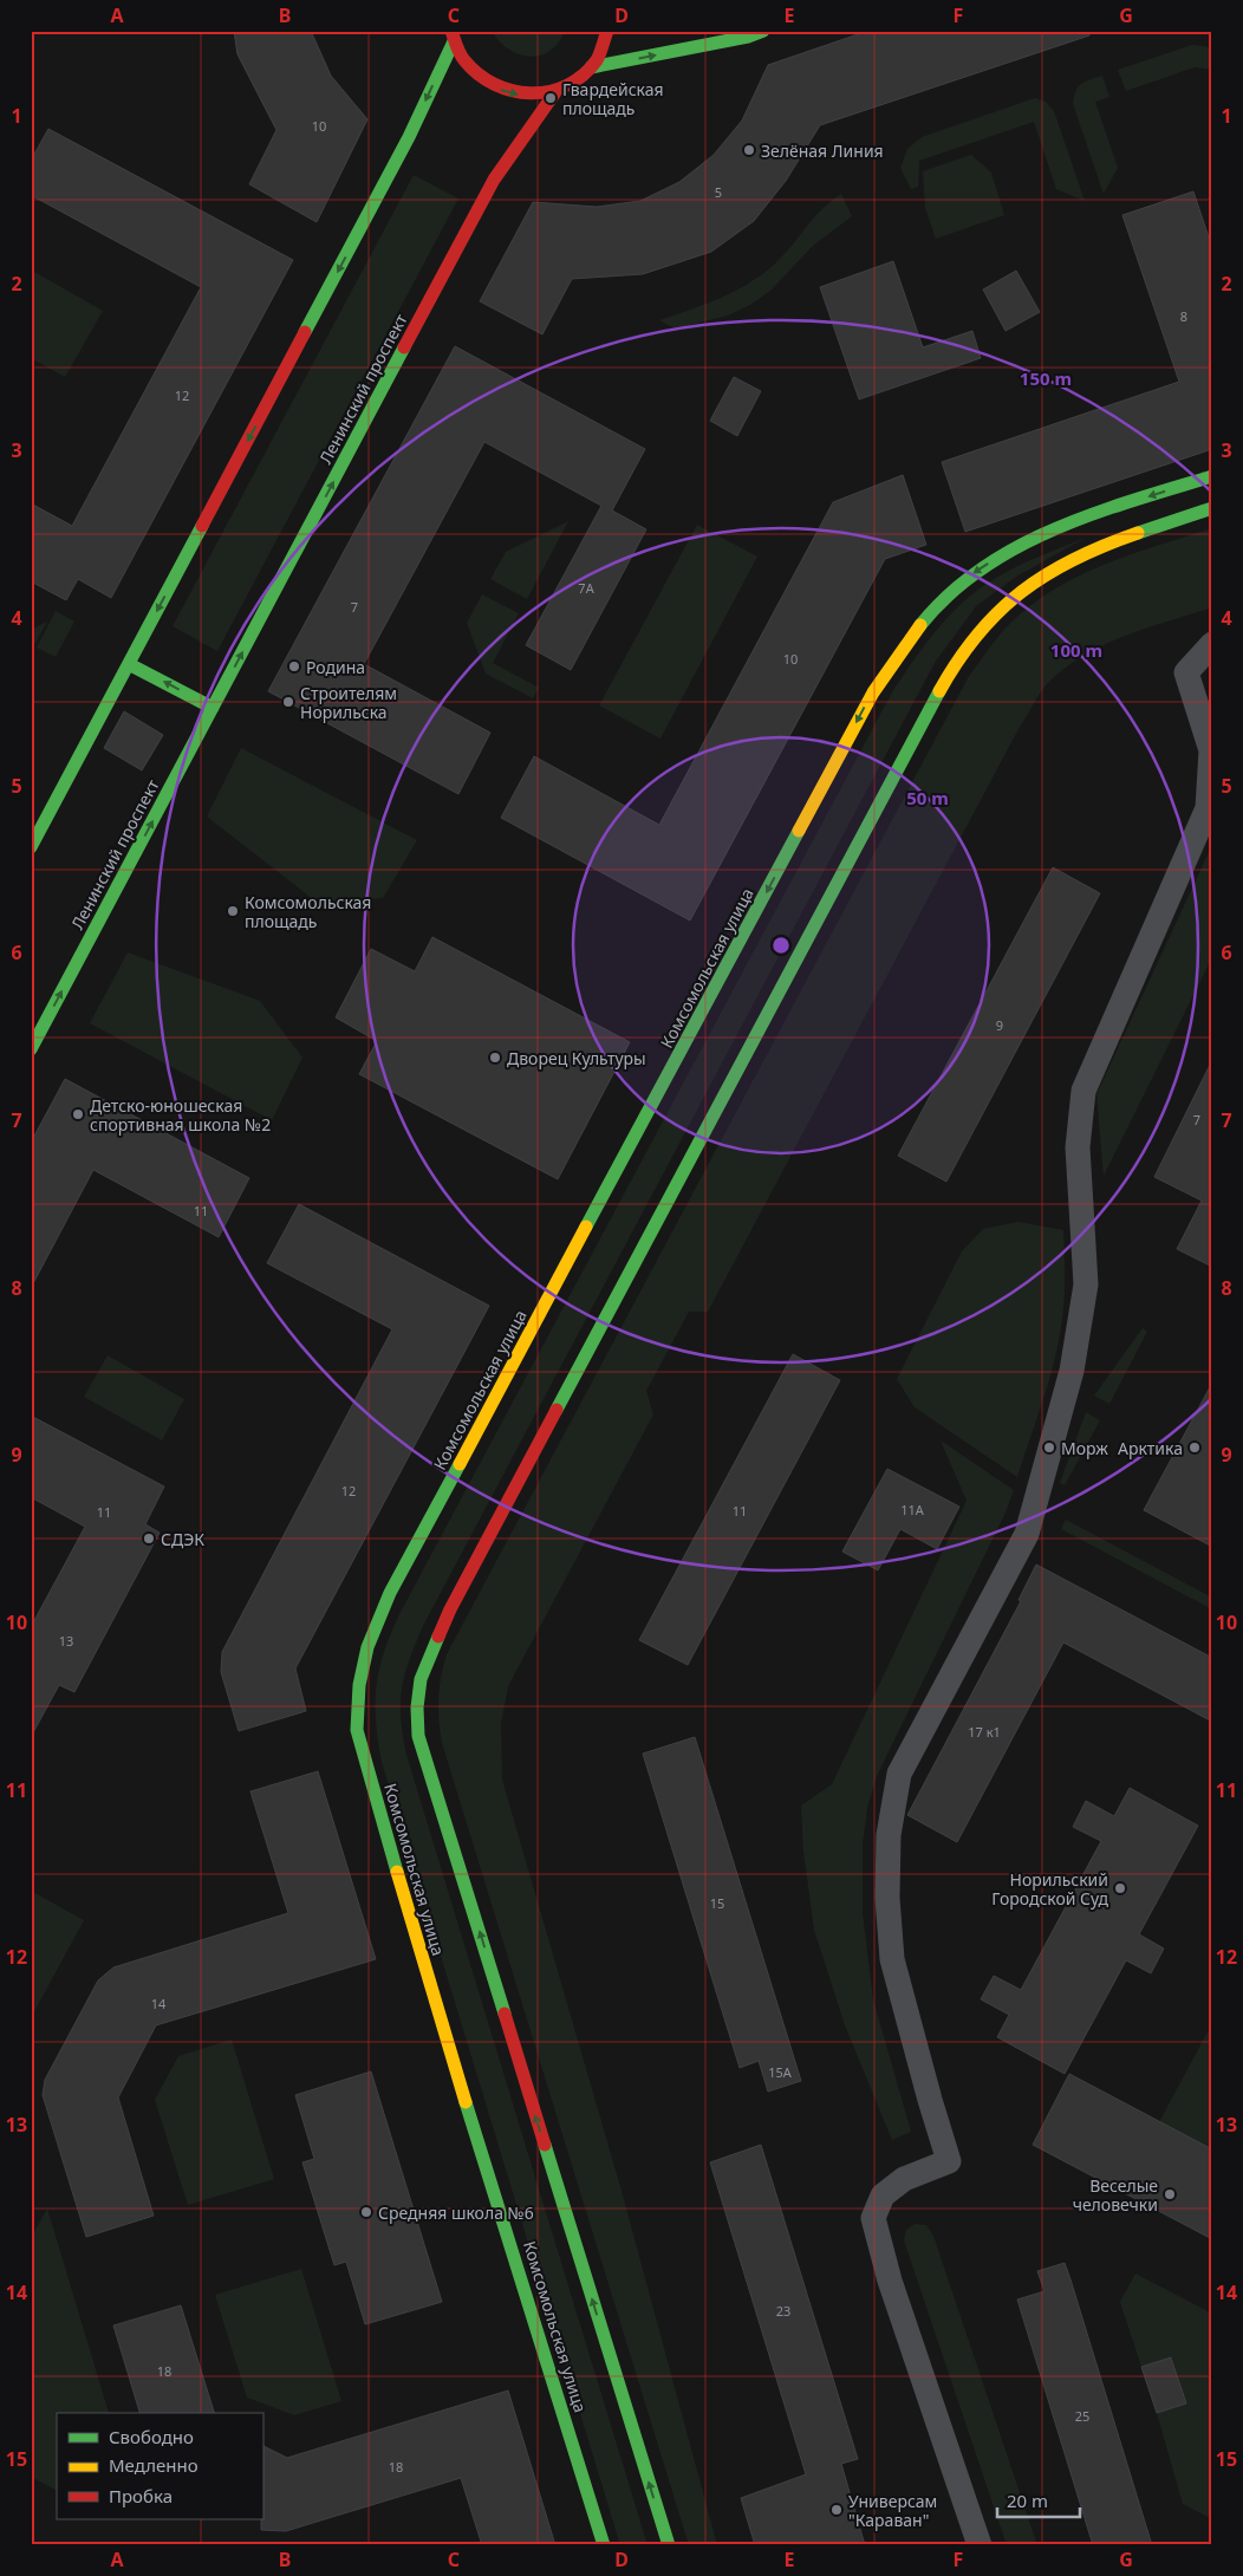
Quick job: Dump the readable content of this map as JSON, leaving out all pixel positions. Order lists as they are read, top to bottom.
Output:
{
  "streets": {
    "street": ["Ленинский проспект", "Комсомольская улица"]
  },
  "one_way": ["Комсомольская улица"],
  "places": [
    "Гвардейская площадь",
    "Зелёная Линия",
    "Родина",
    "Строителям Норильска",
    "Комсомольская площадь",
    "Дворец Культуры",
    "Детско-юношеская спортивная школа №2",
    "Морж",
    "Арктика",
    "СДЭК",
    "Норильский Городской Суд",
    "Веселые человечки",
    "Средняя школа №6",
    "Универсам \"Караван\""
  ],
  "house_numbers": [
    "10",
    "5",
    "8",
    "12",
    "7А",
    "7",
    "10",
    "9",
    "7",
    "11",
    "12",
    "11А",
    "11",
    "11",
    "13",
    "17 к1",
    "15",
    "14",
    "15А",
    "23",
    "18",
    "25",
    "18"
  ],
  "legend": ["Свободно", "Медленно", "Пробка"],
  "scale_bar": "20 m",
  "grid": {
    "columns": [
      "A",
      "B",
      "C",
      "D",
      "E",
      "F",
      "G"
    ],
    "rows": [
      "1",
      "2",
      "3",
      "4",
      "5",
      "6",
      "7",
      "8",
      "9",
      "10",
      "11",
      "12",
      "13",
      "14",
      "15"
    ]
  },
  "rings": ["150 m", "100 m", "50 m"]
}
